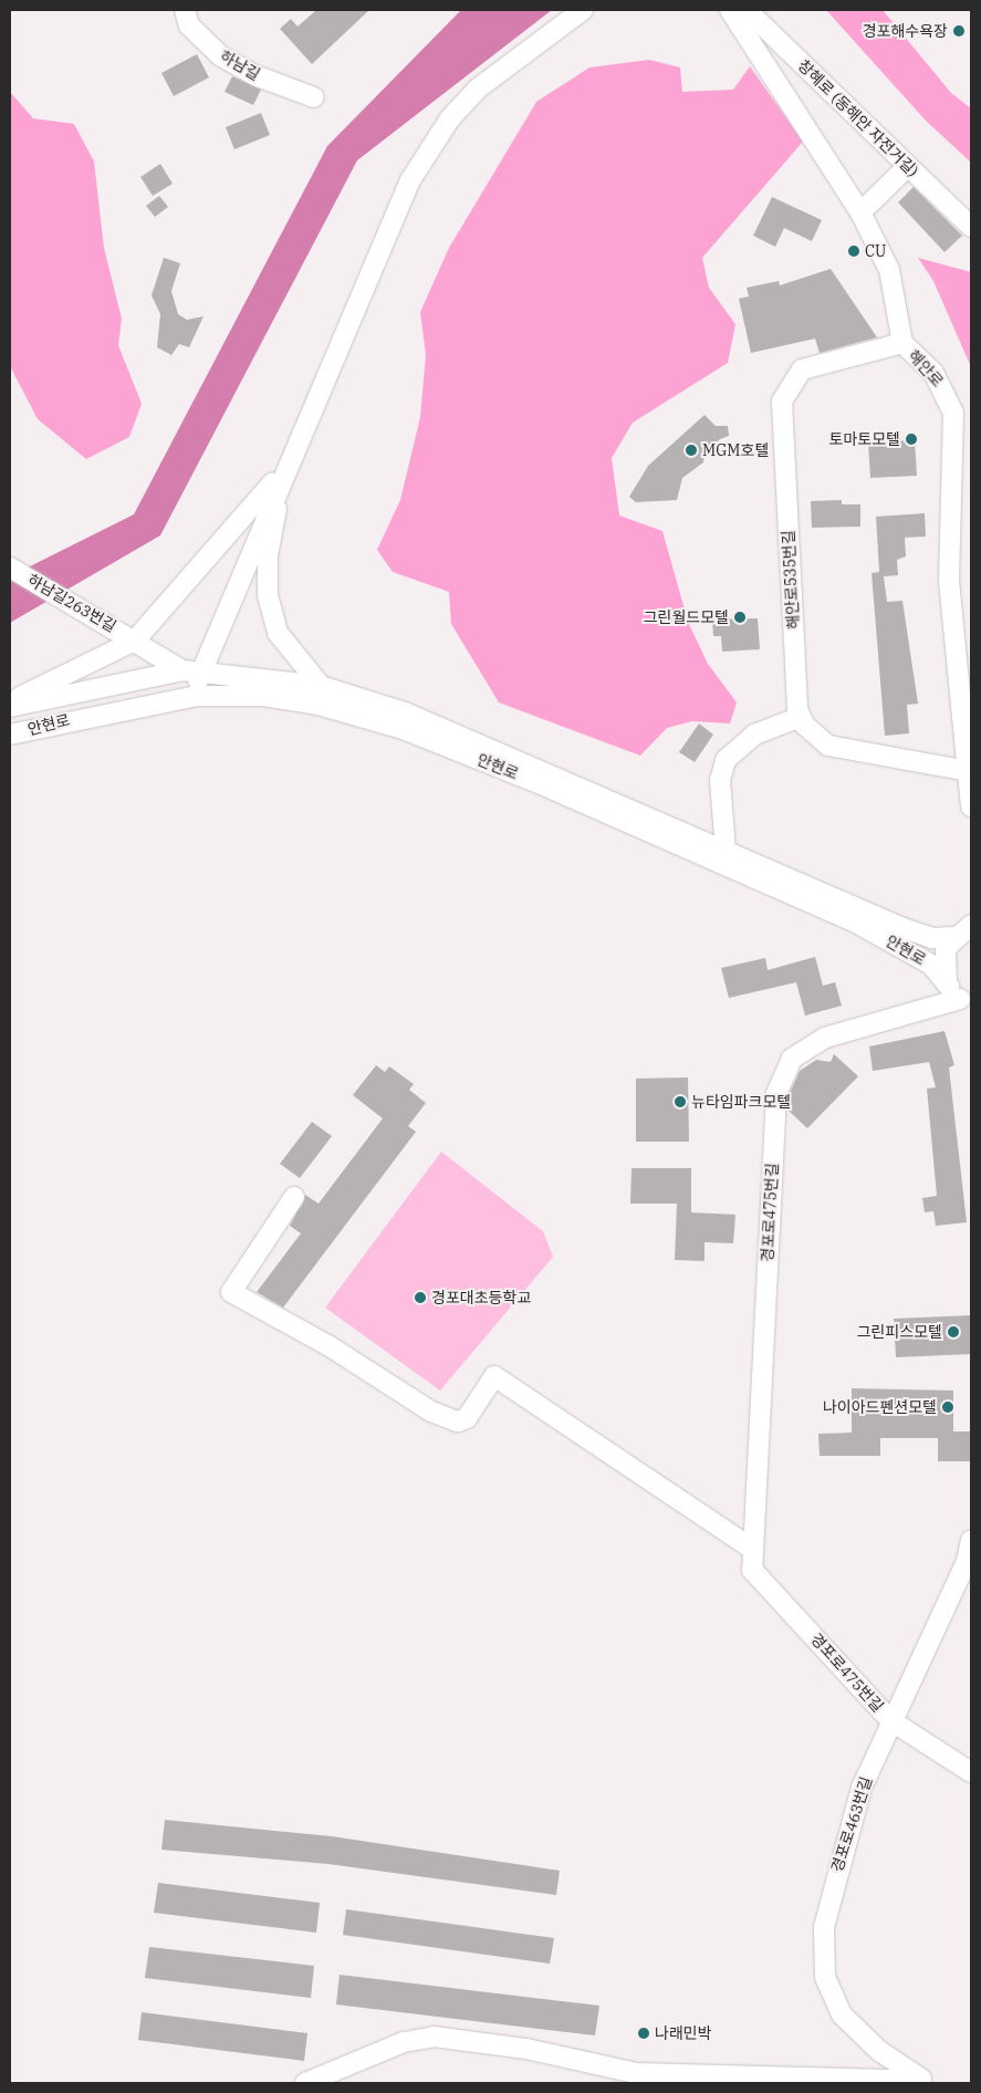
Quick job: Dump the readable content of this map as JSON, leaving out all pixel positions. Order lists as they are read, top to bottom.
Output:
{
  "streets": {
    "street": [
      "하남길",
      "창혜로 (동해안 자전거길)",
      "해안로",
      "해안로535번길",
      "하남길263번길",
      "안현로",
      "경포로475번길",
      "경포로463번길"
    ]
  },
  "crossings": [
    ["해안로", "해안로535번길"],
    ["하남길263번길", "안현로"],
    ["안현로", "경포로475번길"],
    ["경포로475번길", "경포로463번길"]
  ],
  "places": [
    "경포해수욕장",
    "CU",
    "토마토모텔",
    "MGM호텔",
    "그린월드모텔",
    "뉴타임파크모텔",
    "경포대초등학교",
    "그린피스모텔",
    "나이아드펜션모텔",
    "나래민박"
  ]
}
